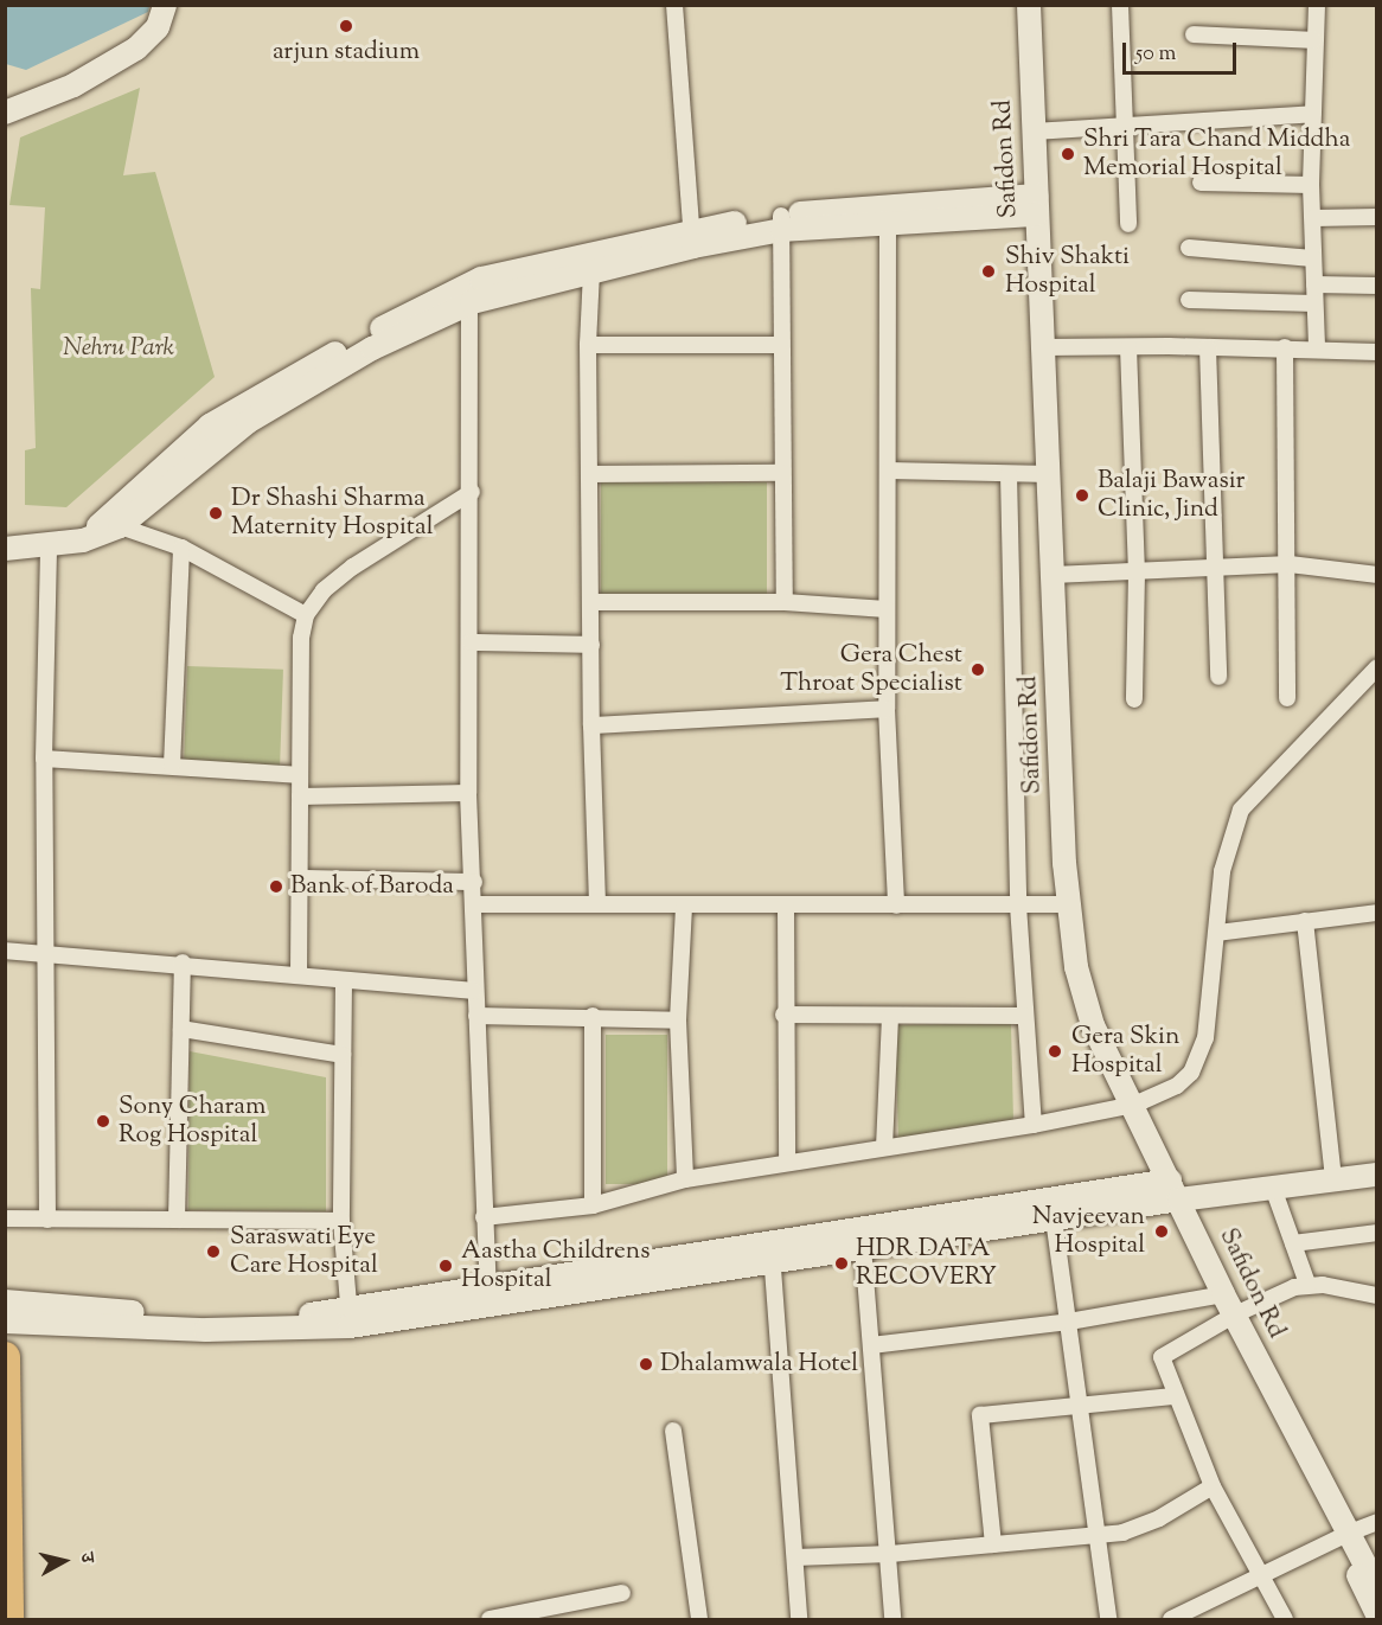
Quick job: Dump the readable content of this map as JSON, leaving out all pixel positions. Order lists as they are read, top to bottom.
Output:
{
  "streets": {
    "street": ["Safidon Rd"]
  },
  "parks": ["Nehru Park"],
  "places": [
    "arjun stadium",
    "Shri Tara Chand Middha Memorial Hospital",
    "Shiv Shakti Hospital",
    "Balaji Bawasir Clinic, Jind",
    "Dr Shashi Sharma Maternity Hospital",
    "Gera Chest Throat Specialist",
    "Bank of Baroda",
    "Gera Skin Hospital",
    "Sony Charam Rog Hospital",
    "Navjeevan Hospital",
    "Saraswati Eye Care Hospital",
    "HDR DATA RECOVERY",
    "Aastha Childrens Hospital",
    "Dhalamwala Hotel"
  ],
  "scale_bar": "50 m",
  "north": "right"
}
